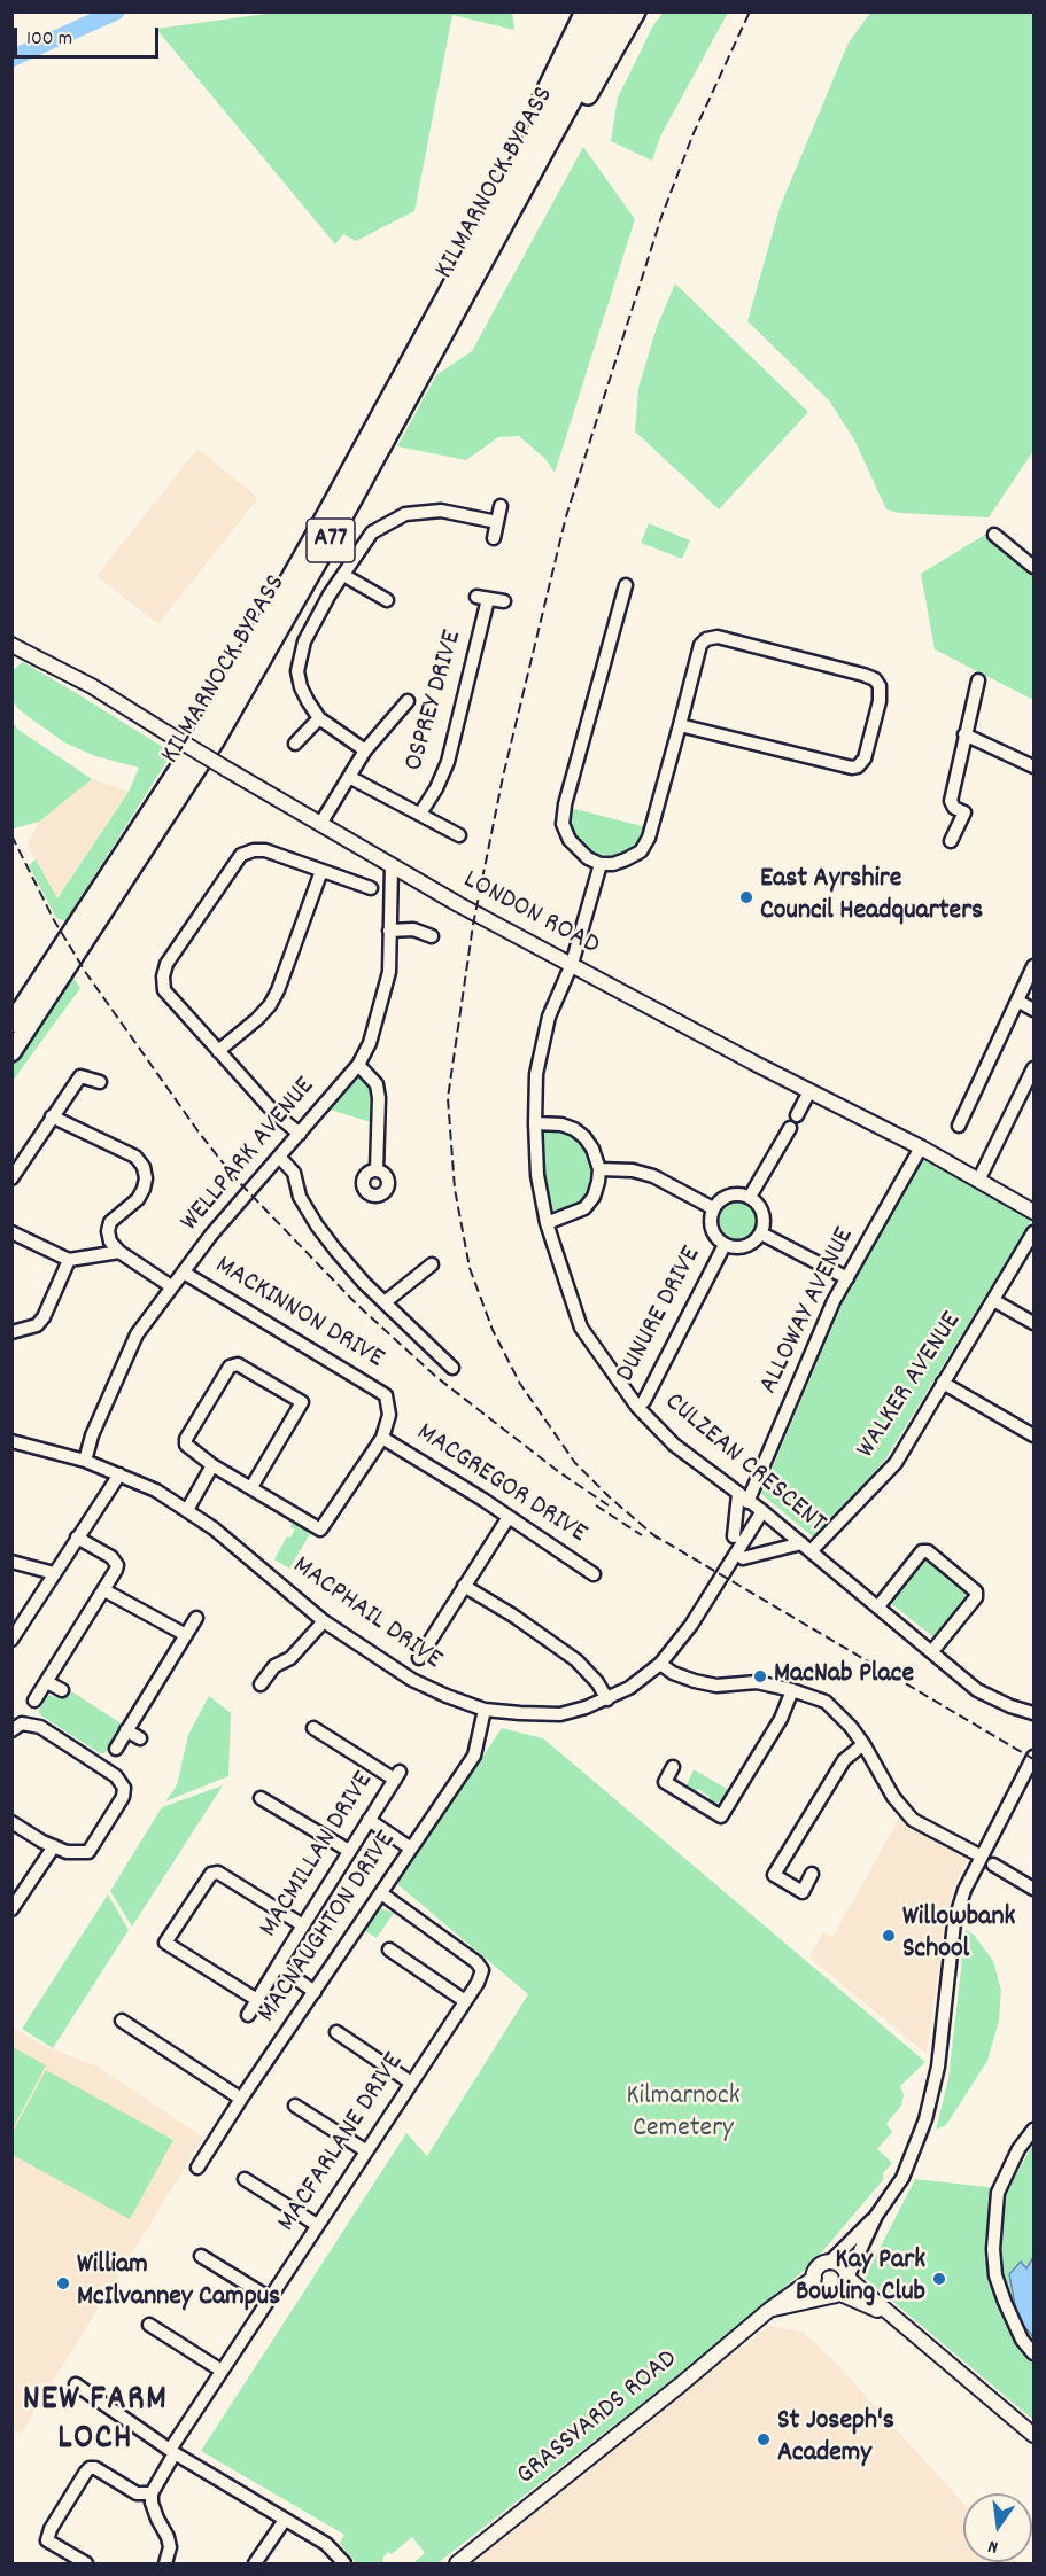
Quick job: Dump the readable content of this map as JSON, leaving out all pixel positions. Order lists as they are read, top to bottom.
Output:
{
  "streets": {
    "highway": ["KILMARNOCK BYPASS", "A77"],
    "main road": ["LONDON ROAD", "GRASSYARDS ROAD"],
    "street": [
      "OSPREY DRIVE",
      "WELLPARK AVENUE",
      "ALLOWAY AVENUE",
      "MACKINNON DRIVE",
      "DUNURE DRIVE",
      "WALKER AVENUE",
      "CULZEAN CRESCENT",
      "MACGREGOR DRIVE",
      "MACPHAIL DRIVE",
      "MACMILLAN DRIVE",
      "MACNAUGHTON DRIVE",
      "MACFARLANE DRIVE"
    ]
  },
  "crossings": [
    ["KILMARNOCK BYPASS", "A77"],
    ["LONDON ROAD", "WELLPARK AVENUE"],
    ["LONDON ROAD", "ALLOWAY AVENUE"],
    ["LONDON ROAD", "CULZEAN CRESCENT"],
    ["WELLPARK AVENUE", "MACKINNON DRIVE"],
    ["WELLPARK AVENUE", "MACPHAIL DRIVE"],
    ["ALLOWAY AVENUE", "CULZEAN CRESCENT"],
    ["MACKINNON DRIVE", "MACGREGOR DRIVE"],
    ["DUNURE DRIVE", "CULZEAN CRESCENT"],
    ["WALKER AVENUE", "CULZEAN CRESCENT"],
    ["CULZEAN CRESCENT", "MACPHAIL DRIVE"],
    ["MACPHAIL DRIVE", "MACNAUGHTON DRIVE"],
    ["MACNAUGHTON DRIVE", "MACFARLANE DRIVE"]
  ],
  "districts": ["NEW FARM LOCH"],
  "parks": ["Kilmarnock Cemetery"],
  "places": [
    "East Ayrshire Council Headquarters",
    "MacNab Place",
    "Willowbank School",
    "Kay Park Bowling Club",
    "William McIlvanney Campus",
    "St Joseph's Academy"
  ],
  "scale_bar": "100 m",
  "north": "bottom"
}
